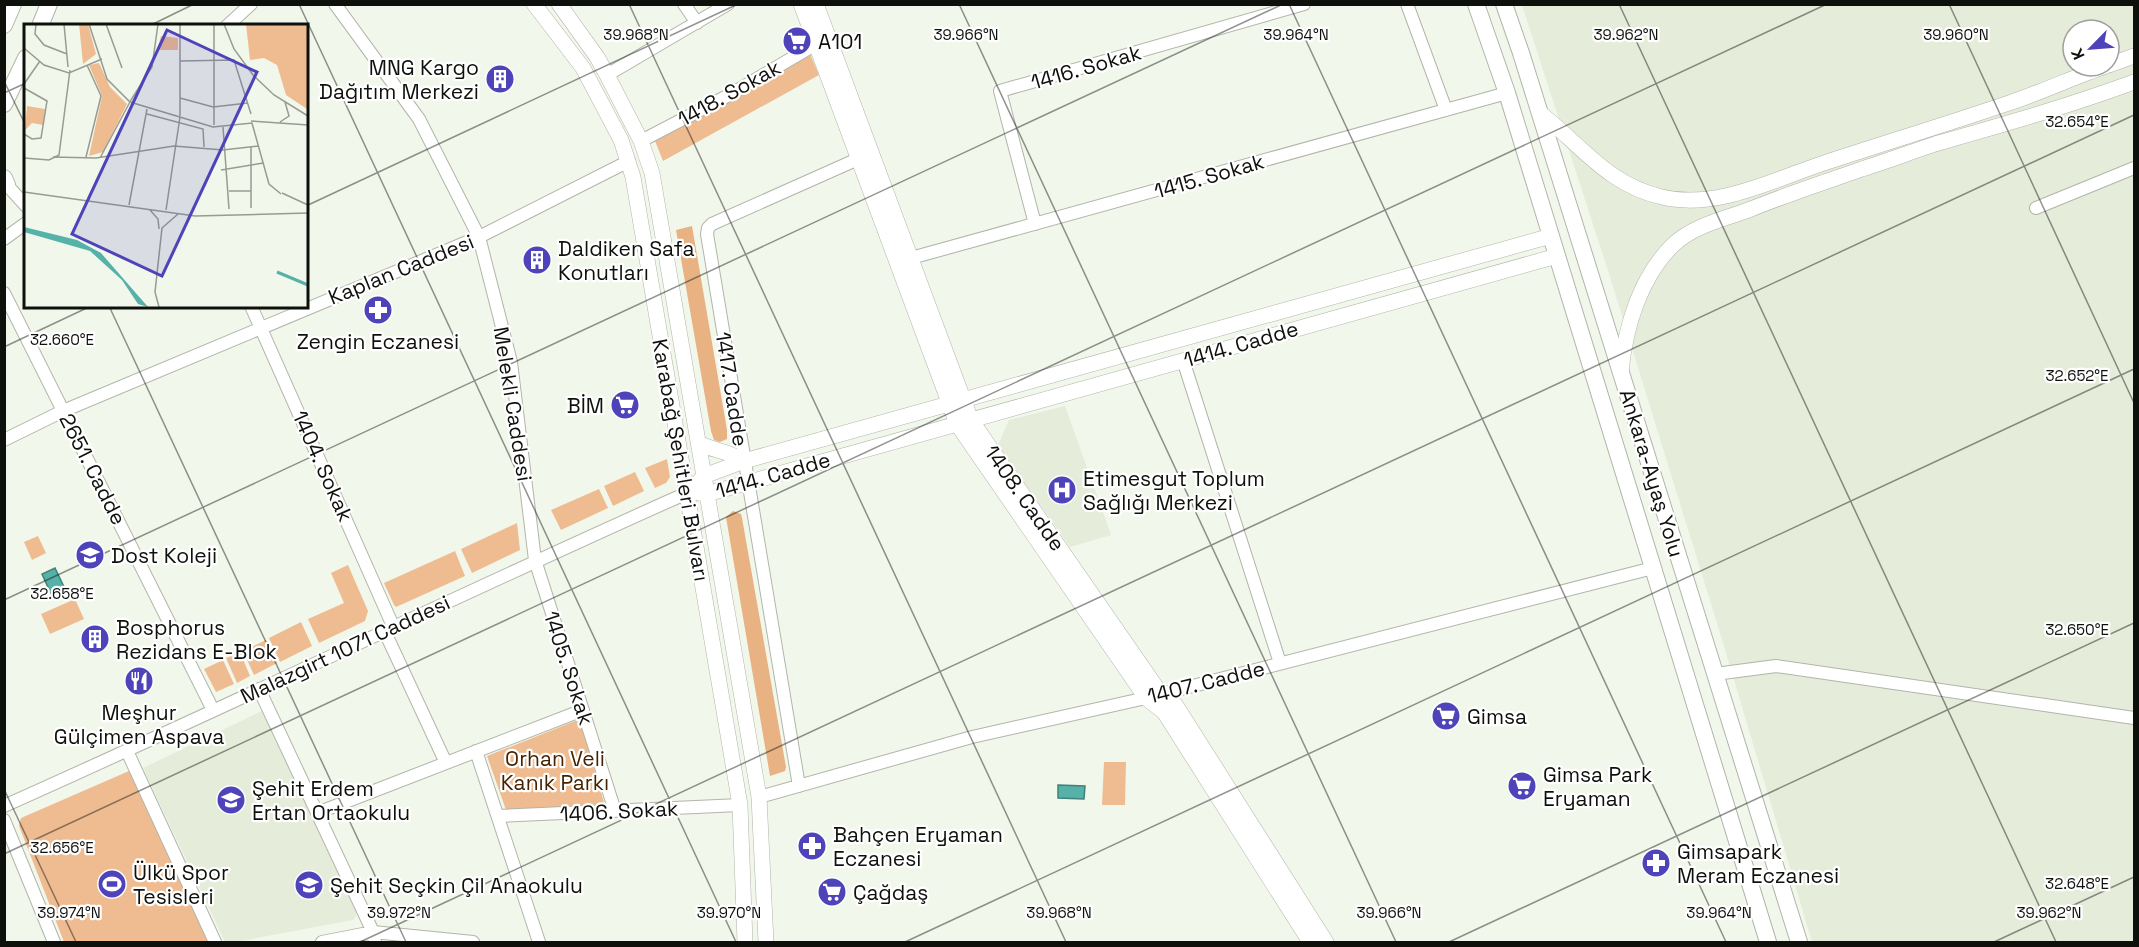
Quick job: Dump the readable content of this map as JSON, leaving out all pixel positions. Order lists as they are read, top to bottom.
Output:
{
  "streets": {
    "highway": ["Ankara-Ayaş Yolu"],
    "main road": ["1414. Cadde", "Karabağ Şehitleri Bulvarı", "1408. Cadde"],
    "street": [
      "1416. Sokak",
      "1418. Sokak",
      "1415. Sokak",
      "Kaplan Caddesi",
      "1417. Cadde",
      "Melekli Caddesi",
      "1404. Sokak",
      "2651. Cadde",
      "Malazgirt 1071 Caddesi",
      "1405. Sokak",
      "1407. Cadde",
      "1406. Sokak"
    ]
  },
  "crossings": [
    ["1416. Sokak", "1415. Sokak"],
    ["1418. Sokak", "Karabağ Şehitleri Bulvarı"],
    ["1418. Sokak", "1408. Cadde"],
    ["1415. Sokak", "Ankara-Ayaş Yolu"],
    ["1415. Sokak", "1408. Cadde"],
    ["Kaplan Caddesi", "Melekli Caddesi"],
    ["Kaplan Caddesi", "Karabağ Şehitleri Bulvarı"],
    ["Kaplan Caddesi", "1404. Sokak"],
    ["Kaplan Caddesi", "2651. Cadde"],
    ["1414. Cadde", "1417. Cadde"],
    ["1414. Cadde", "Karabağ Şehitleri Bulvarı"],
    ["1414. Cadde", "Ankara-Ayaş Yolu"],
    ["1414. Cadde", "1408. Cadde"],
    ["1414. Cadde", "Malazgirt 1071 Caddesi"],
    ["1417. Cadde", "1408. Cadde"],
    ["1417. Cadde", "1407. Cadde"],
    ["Melekli Caddesi", "Malazgirt 1071 Caddesi"],
    ["Melekli Caddesi", "1405. Sokak"],
    ["Karabağ Şehitleri Bulvarı", "Malazgirt 1071 Caddesi"],
    ["Karabağ Şehitleri Bulvarı", "1407. Cadde"],
    ["Karabağ Şehitleri Bulvarı", "1406. Sokak"],
    ["1404. Sokak", "Malazgirt 1071 Caddesi"],
    ["2651. Cadde", "Malazgirt 1071 Caddesi"],
    ["Ankara-Ayaş Yolu", "1407. Cadde"],
    ["1408. Cadde", "1407. Cadde"],
    ["Malazgirt 1071 Caddesi", "1405. Sokak"],
    ["1405. Sokak", "1406. Sokak"]
  ],
  "parks": ["Orhan Veli Kanık Parkı"],
  "places": {
    "supermarket": [
      "A101",
      "BİM",
      "Gimsa",
      "Gimsa Park Eryaman",
      "Çağdaş"
    ],
    "building": ["MNG Kargo Dağıtım Merkezi", "Daldiken Safa Konutları", "Bosphorus Rezidans E-Blok"],
    "pharmacy": ["Zengin Eczanesi", "Bahçen Eryaman Eczanesi", "Gimsapark Meram Eczanesi"],
    "hospital": ["Etimesgut Toplum Sağlığı Merkezi"],
    "school or university": ["Dost Koleji", "Şehit Erdem Ertan Ortaokulu", "Şehit Seçkin Çil Anaokulu"],
    "restaurant": ["Meşhur Gülçimen Aspava"],
    "sports": ["Ülkü Spor Tesisleri"]
  },
  "north": "bottom left",
  "coordinates": [
    "39.968°N",
    "39.966°N",
    "39.960°N",
    "39.964°N",
    "39.962°N",
    "32.654°E",
    "32.660°E",
    "32.652°E",
    "32.658°E",
    "32.650°E",
    "32.656°E",
    "32.648°E",
    "39.974°N",
    "39.972°N",
    "39.970°N"
  ]
}
